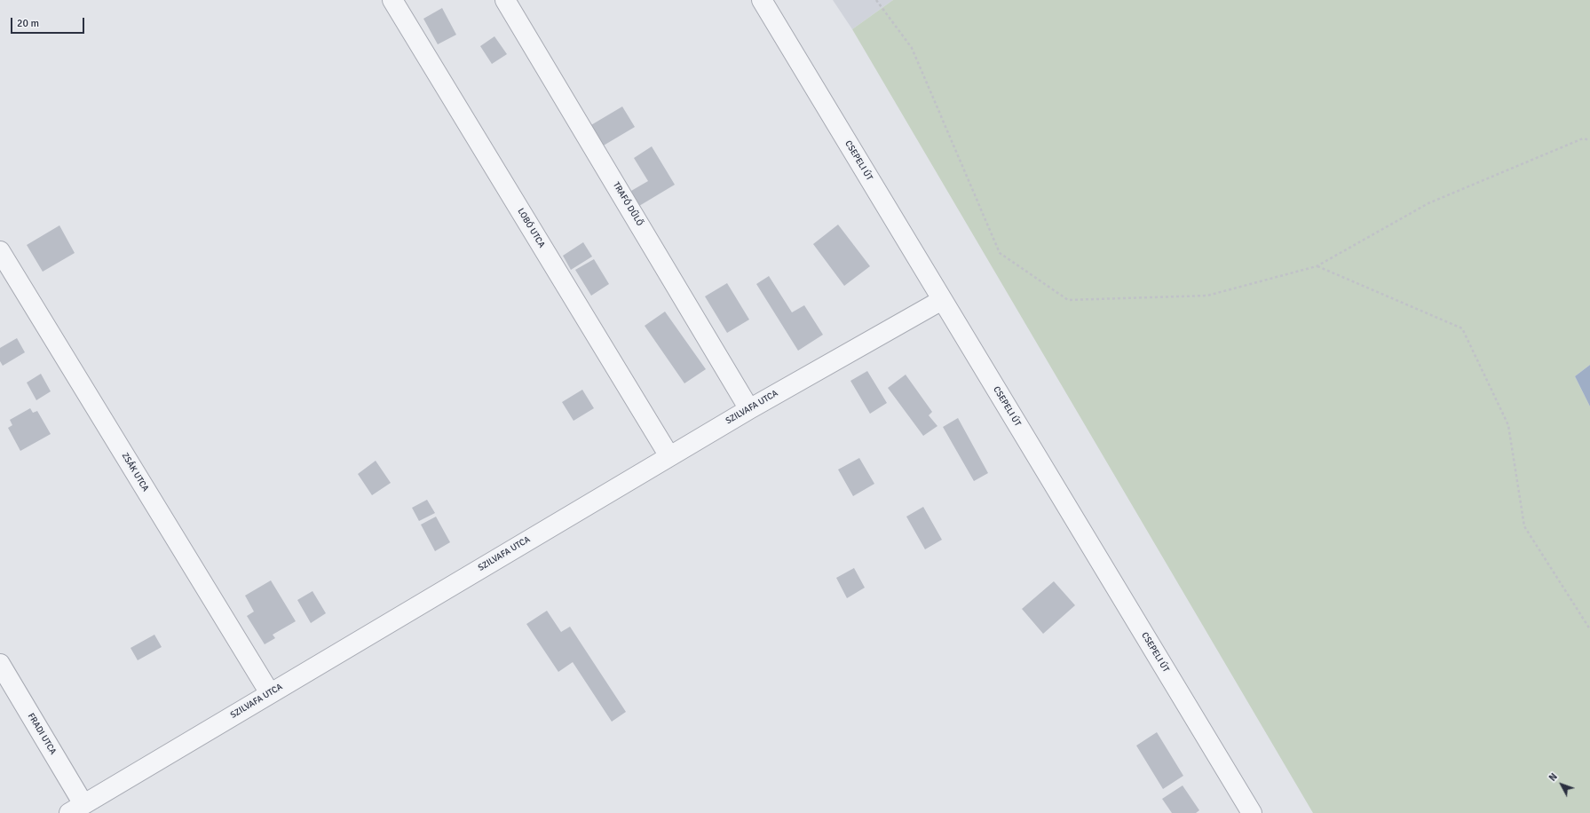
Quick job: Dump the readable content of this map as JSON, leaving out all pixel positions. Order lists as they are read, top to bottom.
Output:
{
  "streets": {
    "street": [
      "CSEPELI ÚT",
      "TRAFÓ DŰLŐ",
      "LOBÓ UTCA",
      "SZILVAFA UTCA",
      "ZSÁK UTCA",
      "FRADI UTCA"
    ]
  },
  "crossings": [
    ["CSEPELI ÚT", "SZILVAFA UTCA"],
    ["TRAFÓ DŰLŐ", "SZILVAFA UTCA"],
    ["LOBÓ UTCA", "SZILVAFA UTCA"],
    ["SZILVAFA UTCA", "ZSÁK UTCA"],
    ["SZILVAFA UTCA", "FRADI UTCA"]
  ],
  "scale_bar": "20 m",
  "north": "top left"
}
